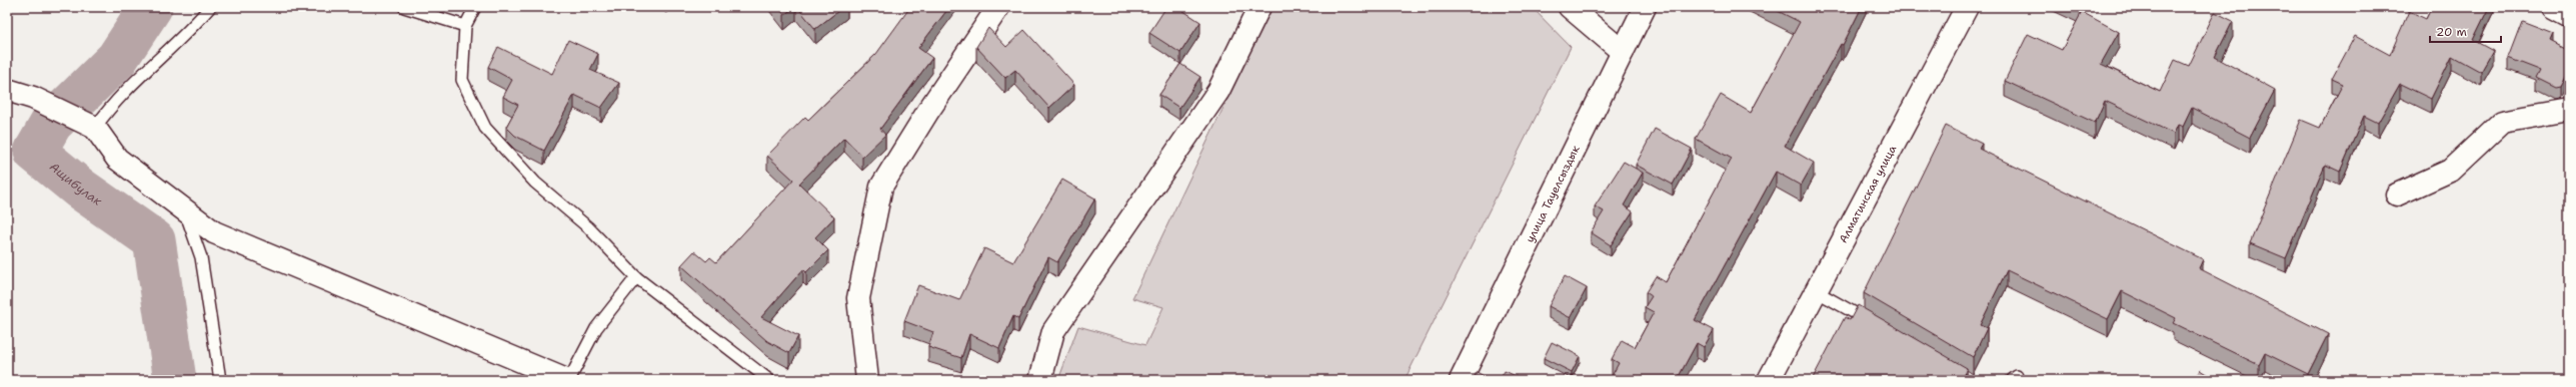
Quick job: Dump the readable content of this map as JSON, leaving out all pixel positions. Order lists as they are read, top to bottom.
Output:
{
  "streets": {
    "street": ["улица Тауелсыздык", "Алматинская улица"]
  },
  "water": ["Ащибулак"],
  "scale_bar": "20 m"
}
